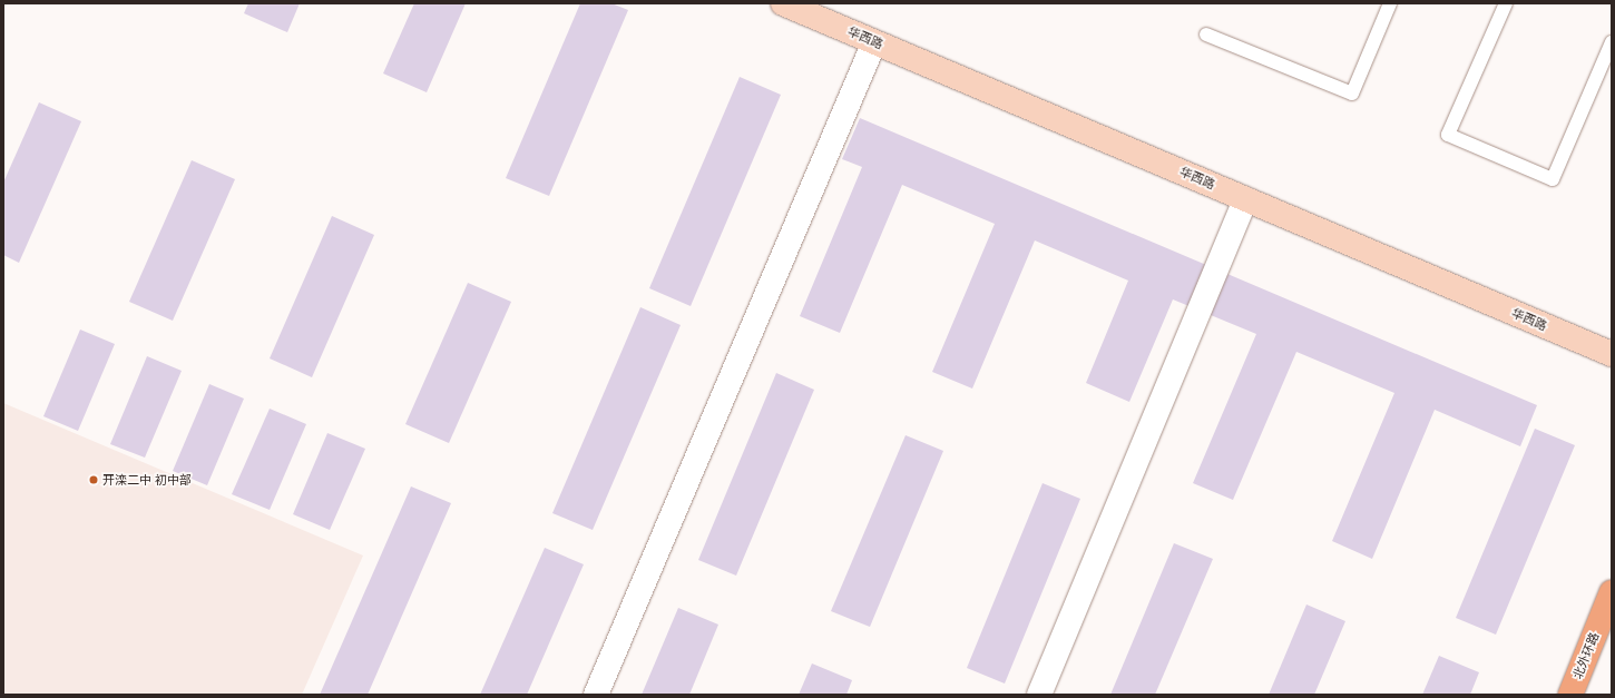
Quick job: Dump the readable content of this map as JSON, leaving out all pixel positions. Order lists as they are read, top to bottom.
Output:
{
  "streets": {
    "main road": ["北外环路"],
    "street": ["华西路"]
  },
  "places": ["开滦二中 初中部"]
}
